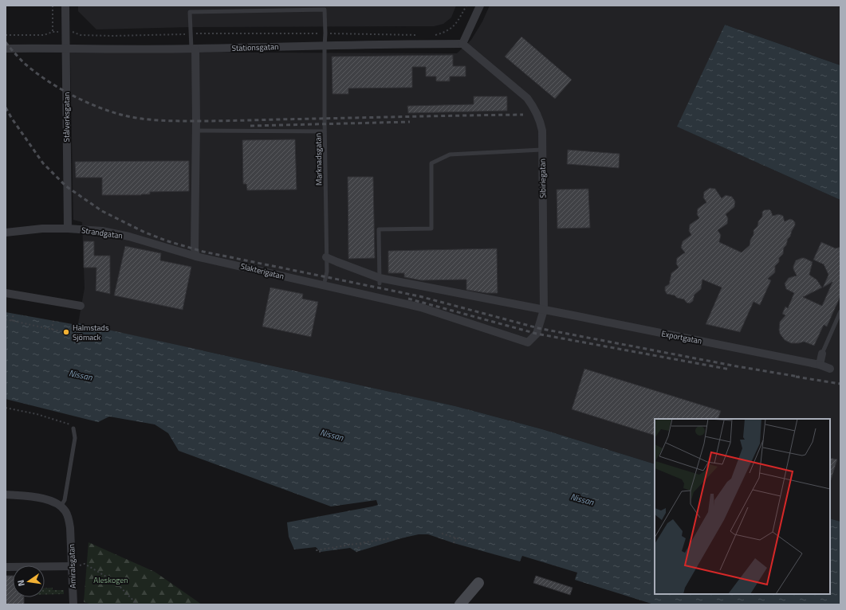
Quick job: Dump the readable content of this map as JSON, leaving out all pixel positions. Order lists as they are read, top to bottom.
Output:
{
  "streets": {
    "street": [
      "Stationsgatan",
      "Stålverksgatan",
      "Sibiriegatan",
      "Strandgatan",
      "Slakterigatan",
      "Exportgatan",
      "Amiralsgatan"
    ],
    "lane": ["Marknadsgatan"]
  },
  "crossings": [
    ["Stationsgatan", "Stålverksgatan"],
    ["Stationsgatan", "Marknadsgatan"],
    ["Stationsgatan", "Sibiriegatan"],
    ["Stålverksgatan", "Strandgatan"],
    ["Marknadsgatan", "Slakterigatan"],
    ["Marknadsgatan", "Exportgatan"],
    ["Sibiriegatan", "Slakterigatan"],
    ["Sibiriegatan", "Exportgatan"],
    ["Strandgatan", "Slakterigatan"]
  ],
  "water": ["Nissan"],
  "parks": ["Aleskogen"],
  "places": ["Halmstads Sjömack"],
  "north": "left"
}
